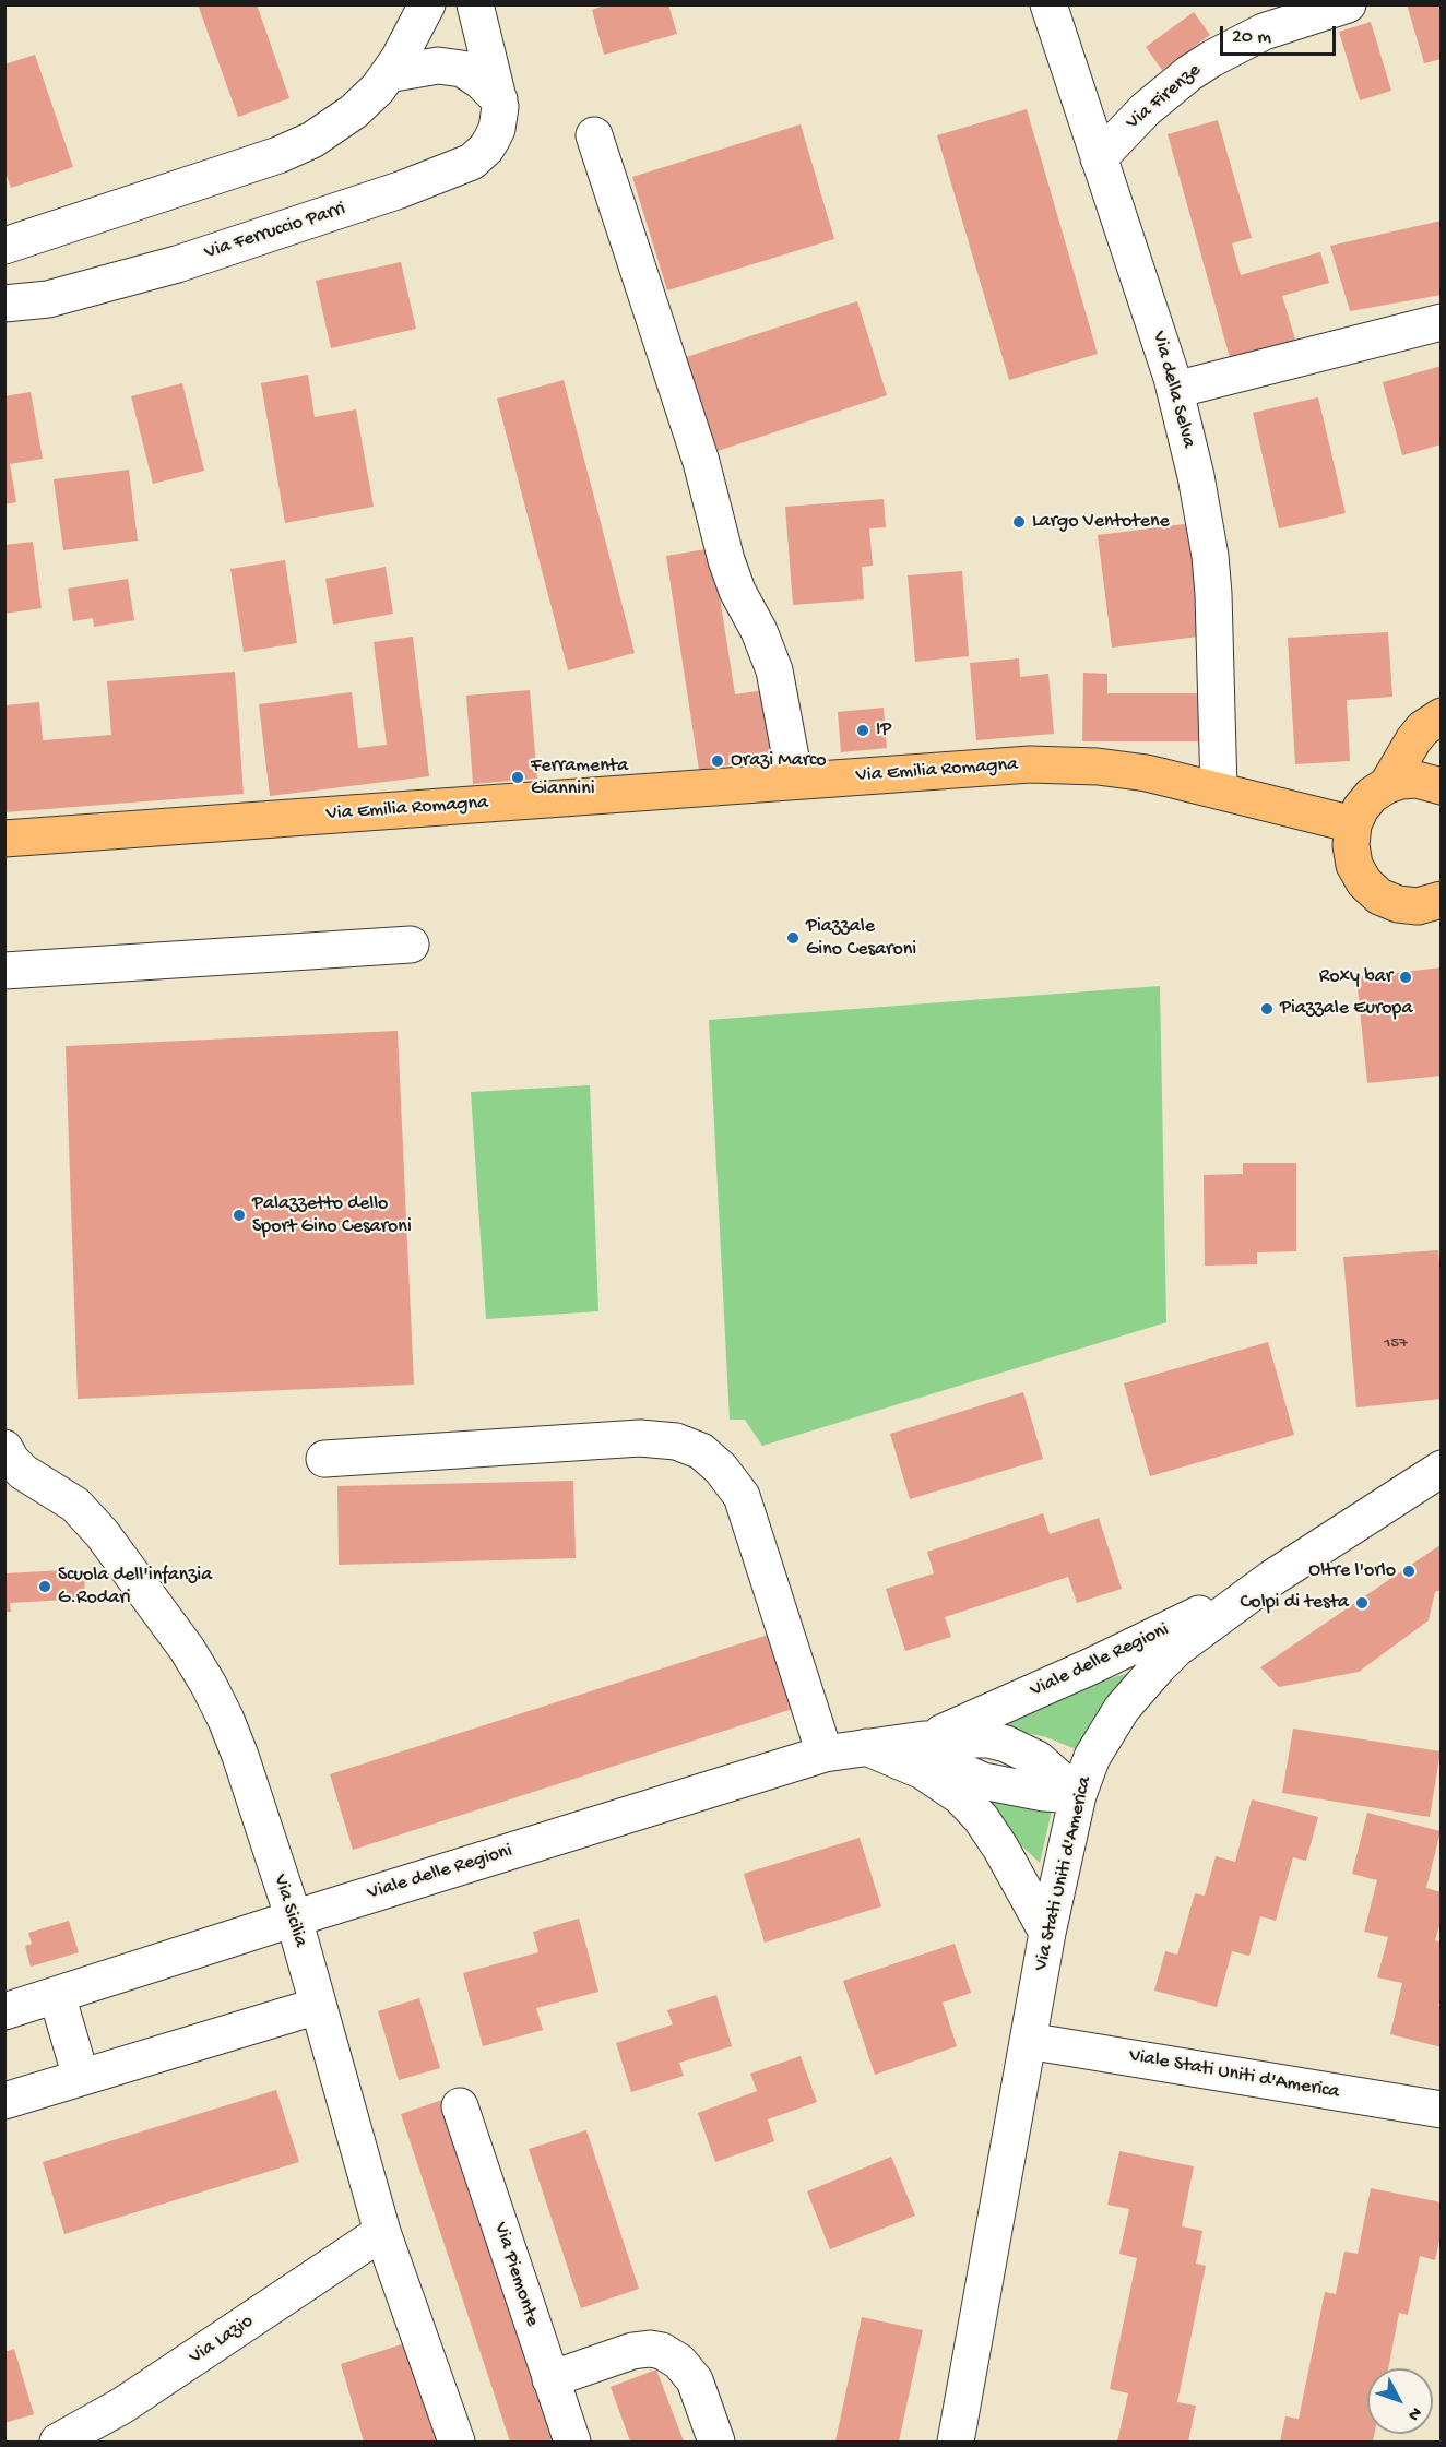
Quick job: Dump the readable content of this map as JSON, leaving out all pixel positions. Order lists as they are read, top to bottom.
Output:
{
  "streets": {
    "main road": ["Via Emilia Romagna"],
    "street": [
      "Via Firenze",
      "Via Ferruccio Parri",
      "Via della Selva",
      "Viale delle Regioni",
      "Via Stati Uniti d'America",
      "Via Sicilia",
      "Viale Stati Uniti d'America",
      "Via Piemonte",
      "Via Lazio"
    ]
  },
  "crossings": [
    ["Via Firenze", "Via della Selva"],
    ["Via della Selva", "Via Emilia Romagna"],
    ["Viale delle Regioni", "Via Stati Uniti d'America"],
    ["Viale delle Regioni", "Via Sicilia"],
    ["Via Stati Uniti d'America", "Viale Stati Uniti d'America"],
    ["Via Sicilia", "Via Lazio"]
  ],
  "places": [
    "Largo Ventotene",
    "IP",
    "Orazi Marco",
    "Ferramenta Giannini",
    "Piazzale Gino Cesaroni",
    "Roxy bar",
    "Piazzale Europa",
    "Palazzetto dello Sport Gino Cesaroni",
    "Oltre l'orlo",
    "Scuola dell'infanzia G.Rodari",
    "Colpi di testa"
  ],
  "house_numbers": ["157"],
  "scale_bar": "20 m",
  "north": "bottom right"
}
